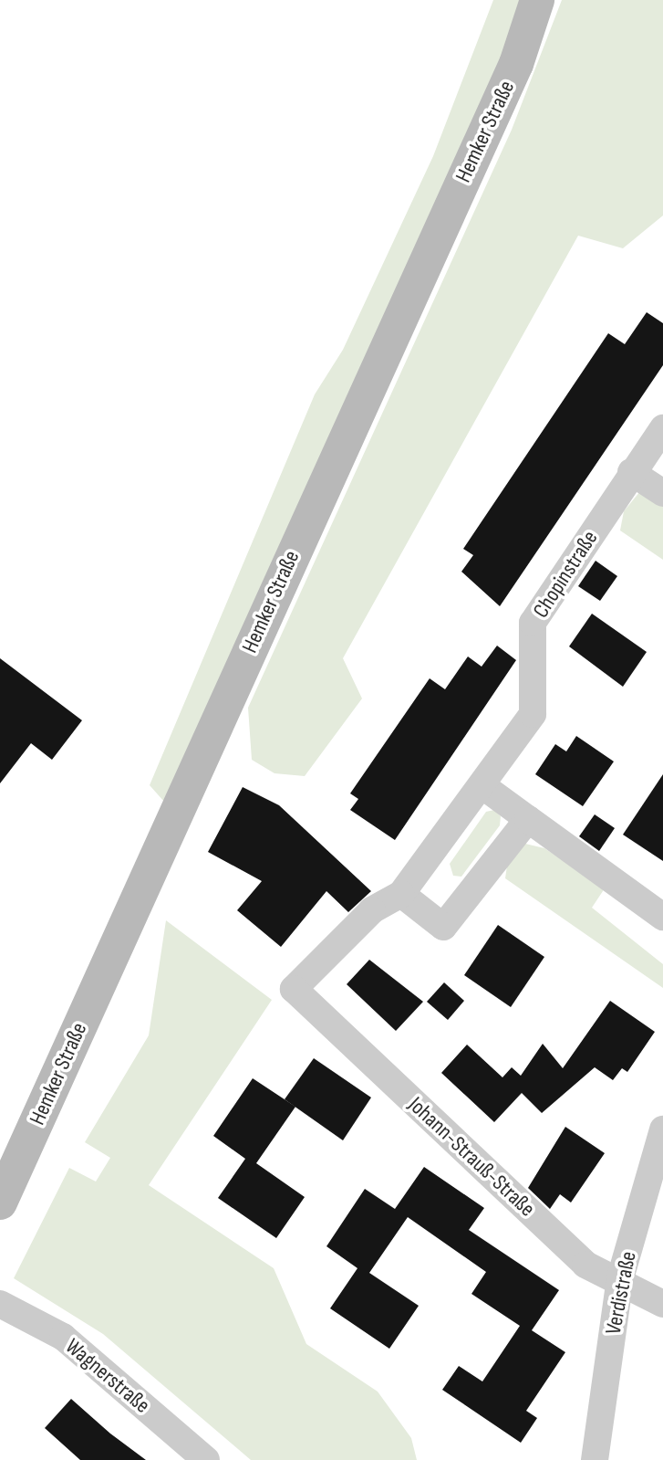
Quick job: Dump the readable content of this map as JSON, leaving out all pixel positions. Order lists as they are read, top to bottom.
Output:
{
  "streets": {
    "main road": ["Hemker Straße"],
    "street": [
      "Chopinstraße",
      "Johann-Strauß-Straße",
      "Verdistraße",
      "Wagnerstraße"
    ]
  },
  "crossings": [
    ["Chopinstraße", "Johann-Strauß-Straße"],
    ["Johann-Strauß-Straße", "Verdistraße"]
  ]
}
